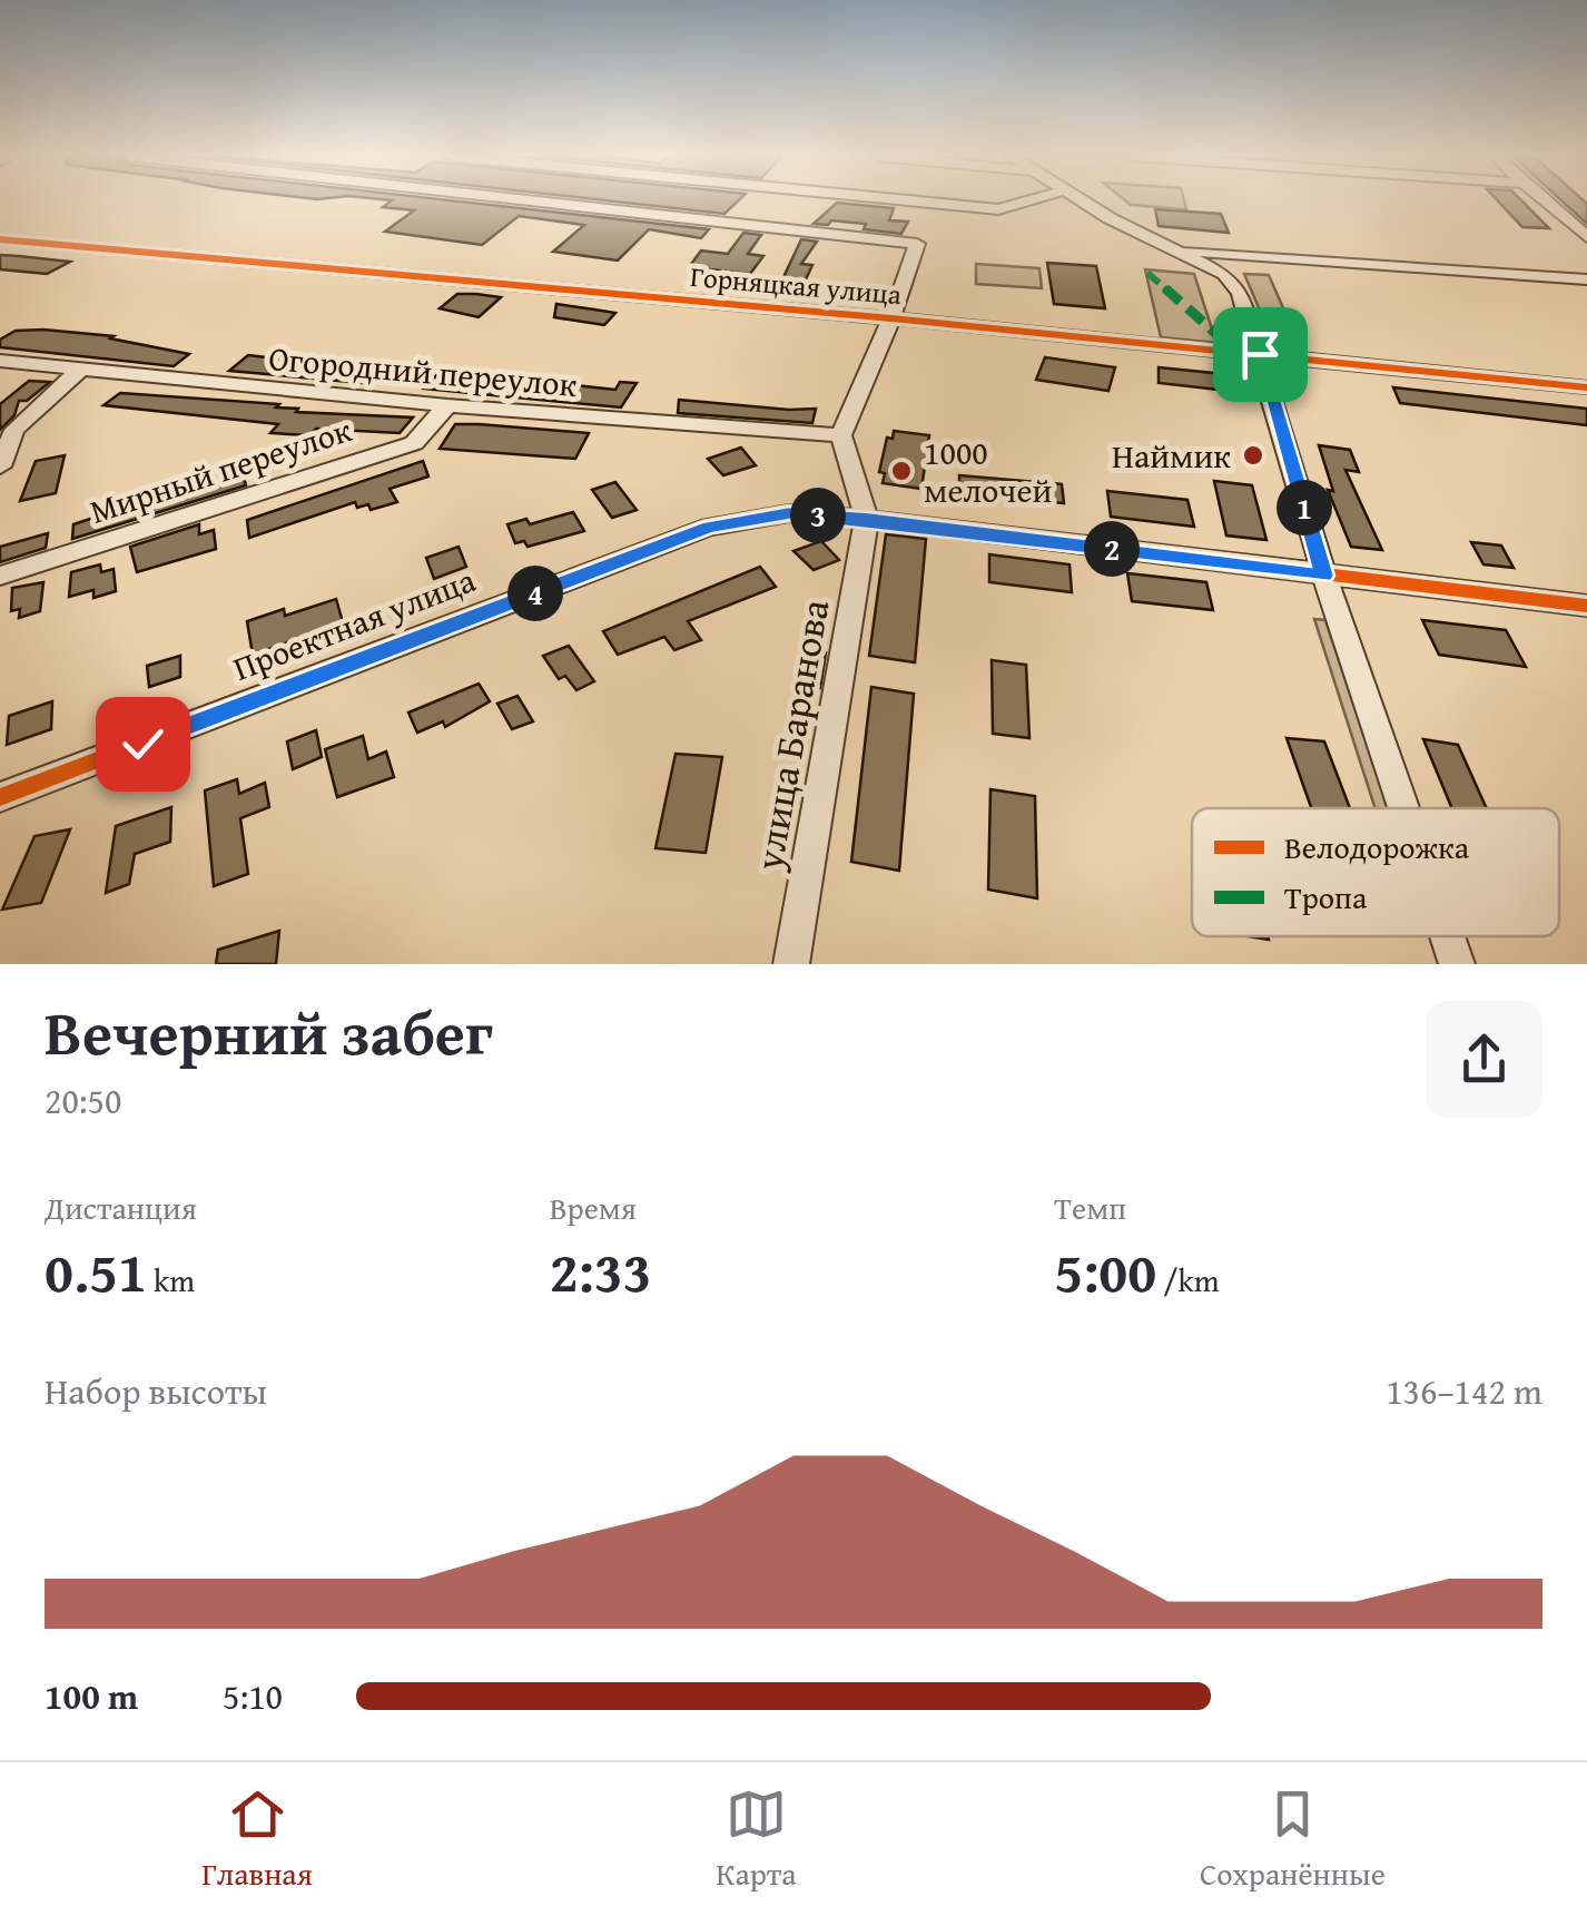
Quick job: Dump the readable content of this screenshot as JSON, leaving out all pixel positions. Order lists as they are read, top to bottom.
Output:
{
  "streets": {
    "street": [
      "Горняцкая улица",
      "Огородний переулок",
      "Мирный переулок",
      "Проектная улица",
      "улица Баранова"
    ]
  },
  "crossings": [
    ["Огородний переулок", "Мирный переулок"],
    ["Проектная улица", "улица Баранова"]
  ],
  "places": ["Наймик", "1000 мелочей"],
  "legend": ["Велодорожка", "Тропа"],
  "page": {
    "pins": [
      "1",
      "3",
      "2",
      "4"
    ],
    "heading": ["Вечерний забег", "20:50"],
    "stats": [
      ["Дистанция", "0.51 km"],
      ["Время", "2:33"],
      ["Темп", "5:00 /km"]
    ],
    "chart": ["Набор высоты", "136–142 m"],
    "list": [
      {
        "name": "100 m",
        "note": "5:10"
      }
    ],
    "tabs": ["Главная", "Карта", "Сохранённые"]
  }
}
